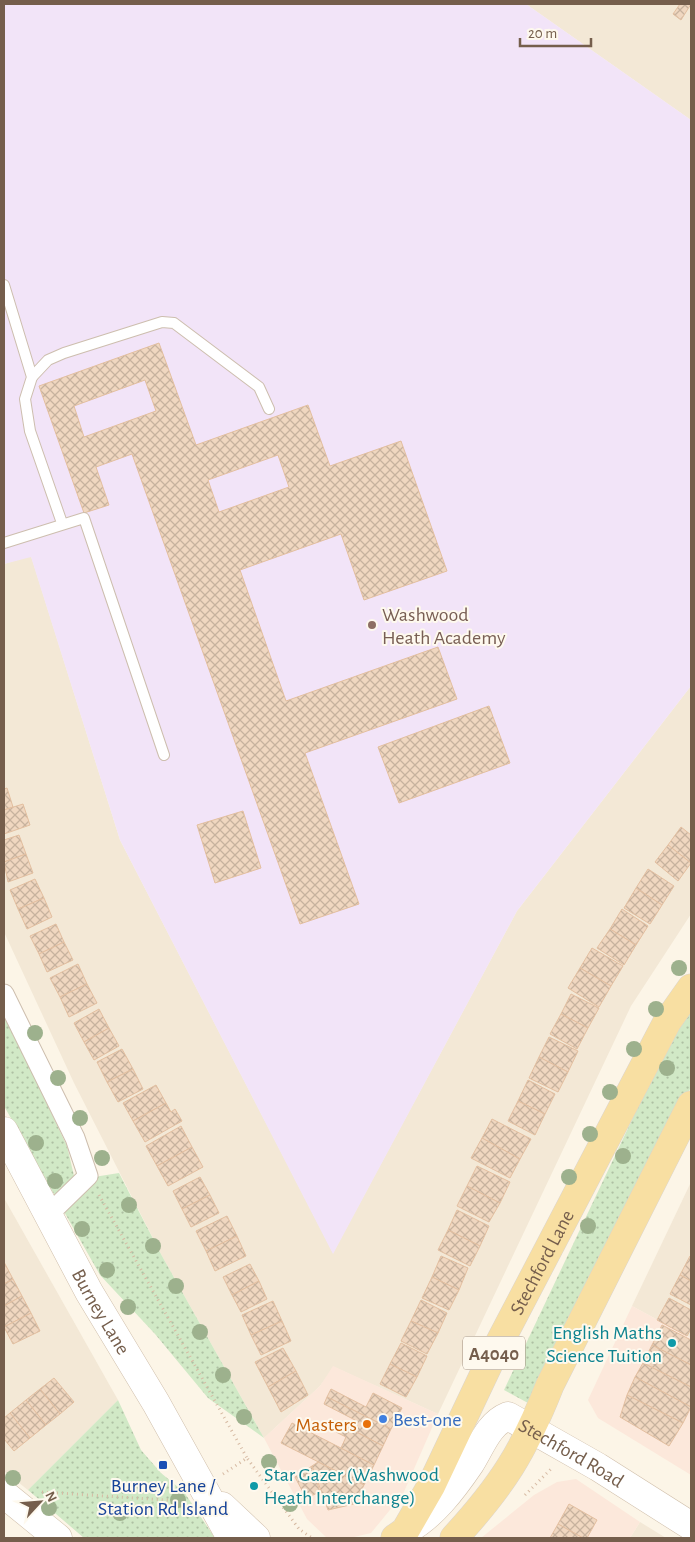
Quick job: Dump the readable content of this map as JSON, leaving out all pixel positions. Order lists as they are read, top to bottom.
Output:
{
  "streets": {
    "main road": ["Stechford Lane", "A4040"],
    "street": ["Burney Lane", "Stechford Road"]
  },
  "crossings": [
    ["Stechford Lane", "Stechford Road"],
    ["A4040", "Stechford Road"]
  ],
  "places": {
    "other": [
      "Washwood Heath Academy",
      "English Maths Science Tuition",
      "Best-one",
      "Masters",
      "Star Gazer (Washwood Heath Interchange)"
    ],
    "transit": ["Burney Lane / Station Rd Island"]
  },
  "scale_bar": "20 m",
  "north": "top right"
}
